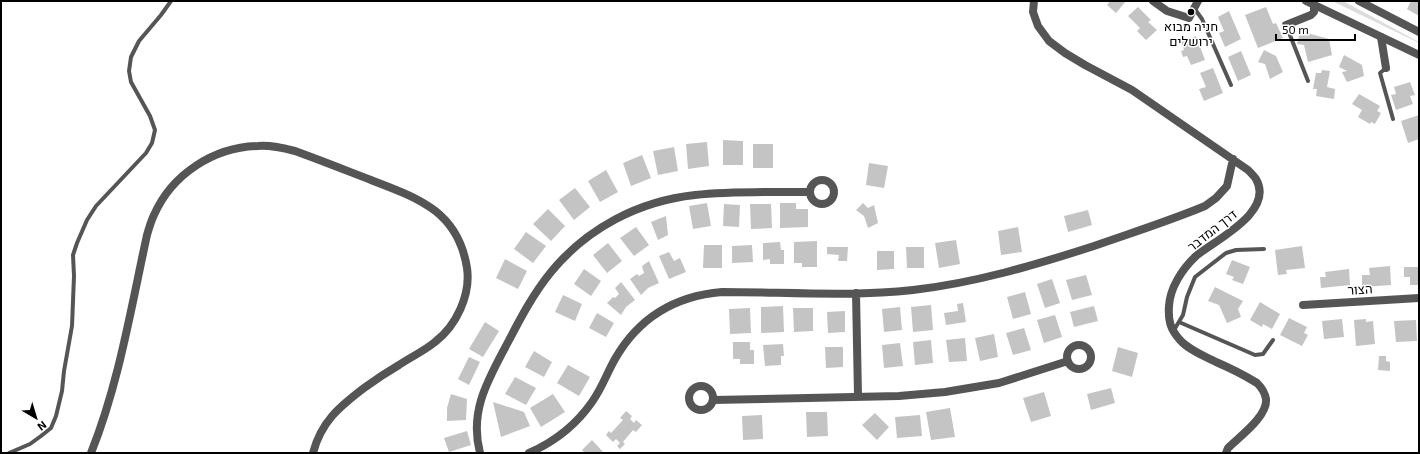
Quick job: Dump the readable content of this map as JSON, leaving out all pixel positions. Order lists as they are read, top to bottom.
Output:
{
  "streets": {
    "street": ["דרך המדבר", "הצור"]
  },
  "places": ["חניה מבוא ירושלים"],
  "scale_bar": "50 m",
  "north": "bottom right"
}
